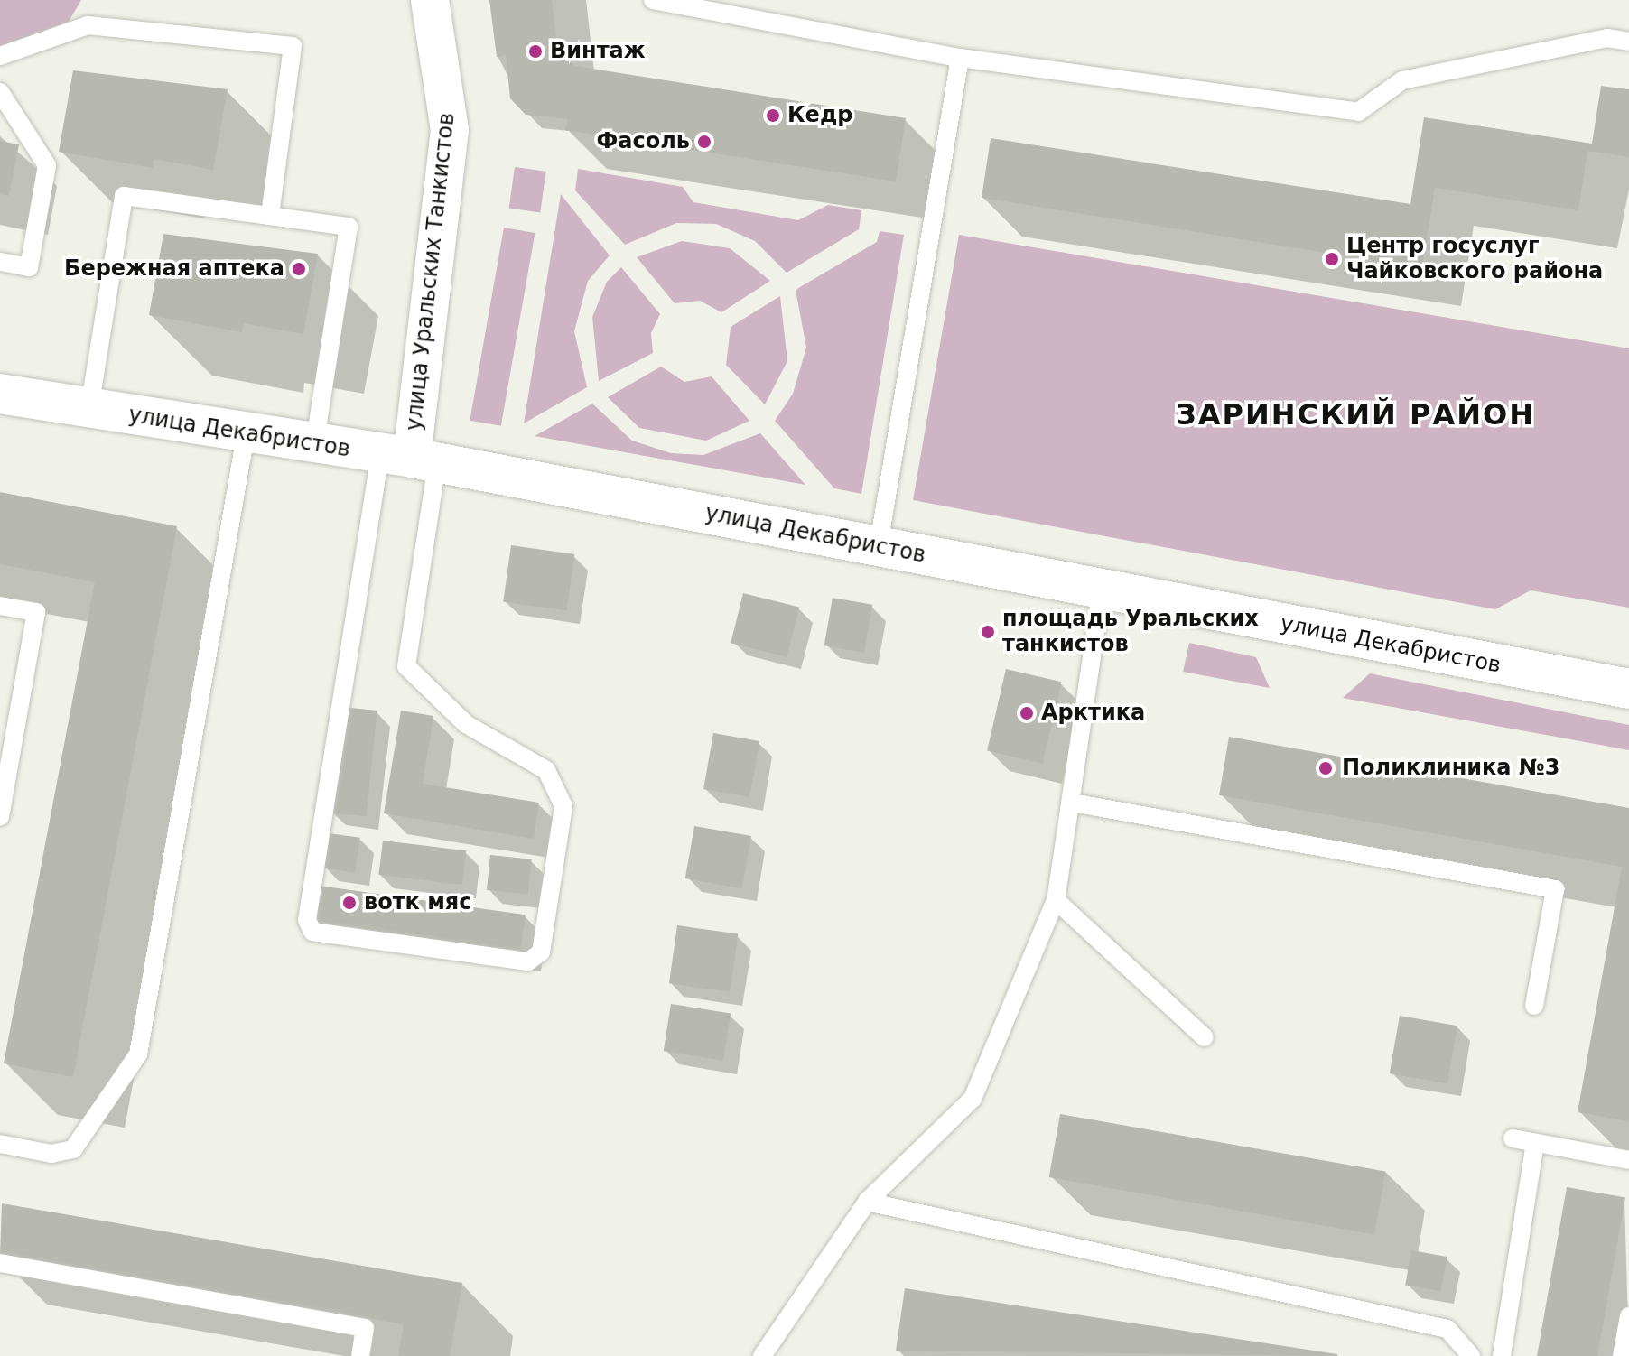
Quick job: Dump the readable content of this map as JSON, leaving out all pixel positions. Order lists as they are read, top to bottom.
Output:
{
  "streets": {
    "street": ["улица Уральских Танкистов", "улица Декабристов"]
  },
  "crossings": [
    ["улица Уральских Танкистов", "улица Декабристов"]
  ],
  "districts": ["ЗАРИНСКИЙ РАЙОН"],
  "places": [
    "Винтаж",
    "Кедр",
    "Фасоль",
    "Центр госуслуг Чайковского района",
    "Бережная аптека",
    "площадь Уральских танкистов",
    "Арктика",
    "Поликлиника №3",
    "вотк мяс"
  ]
}
